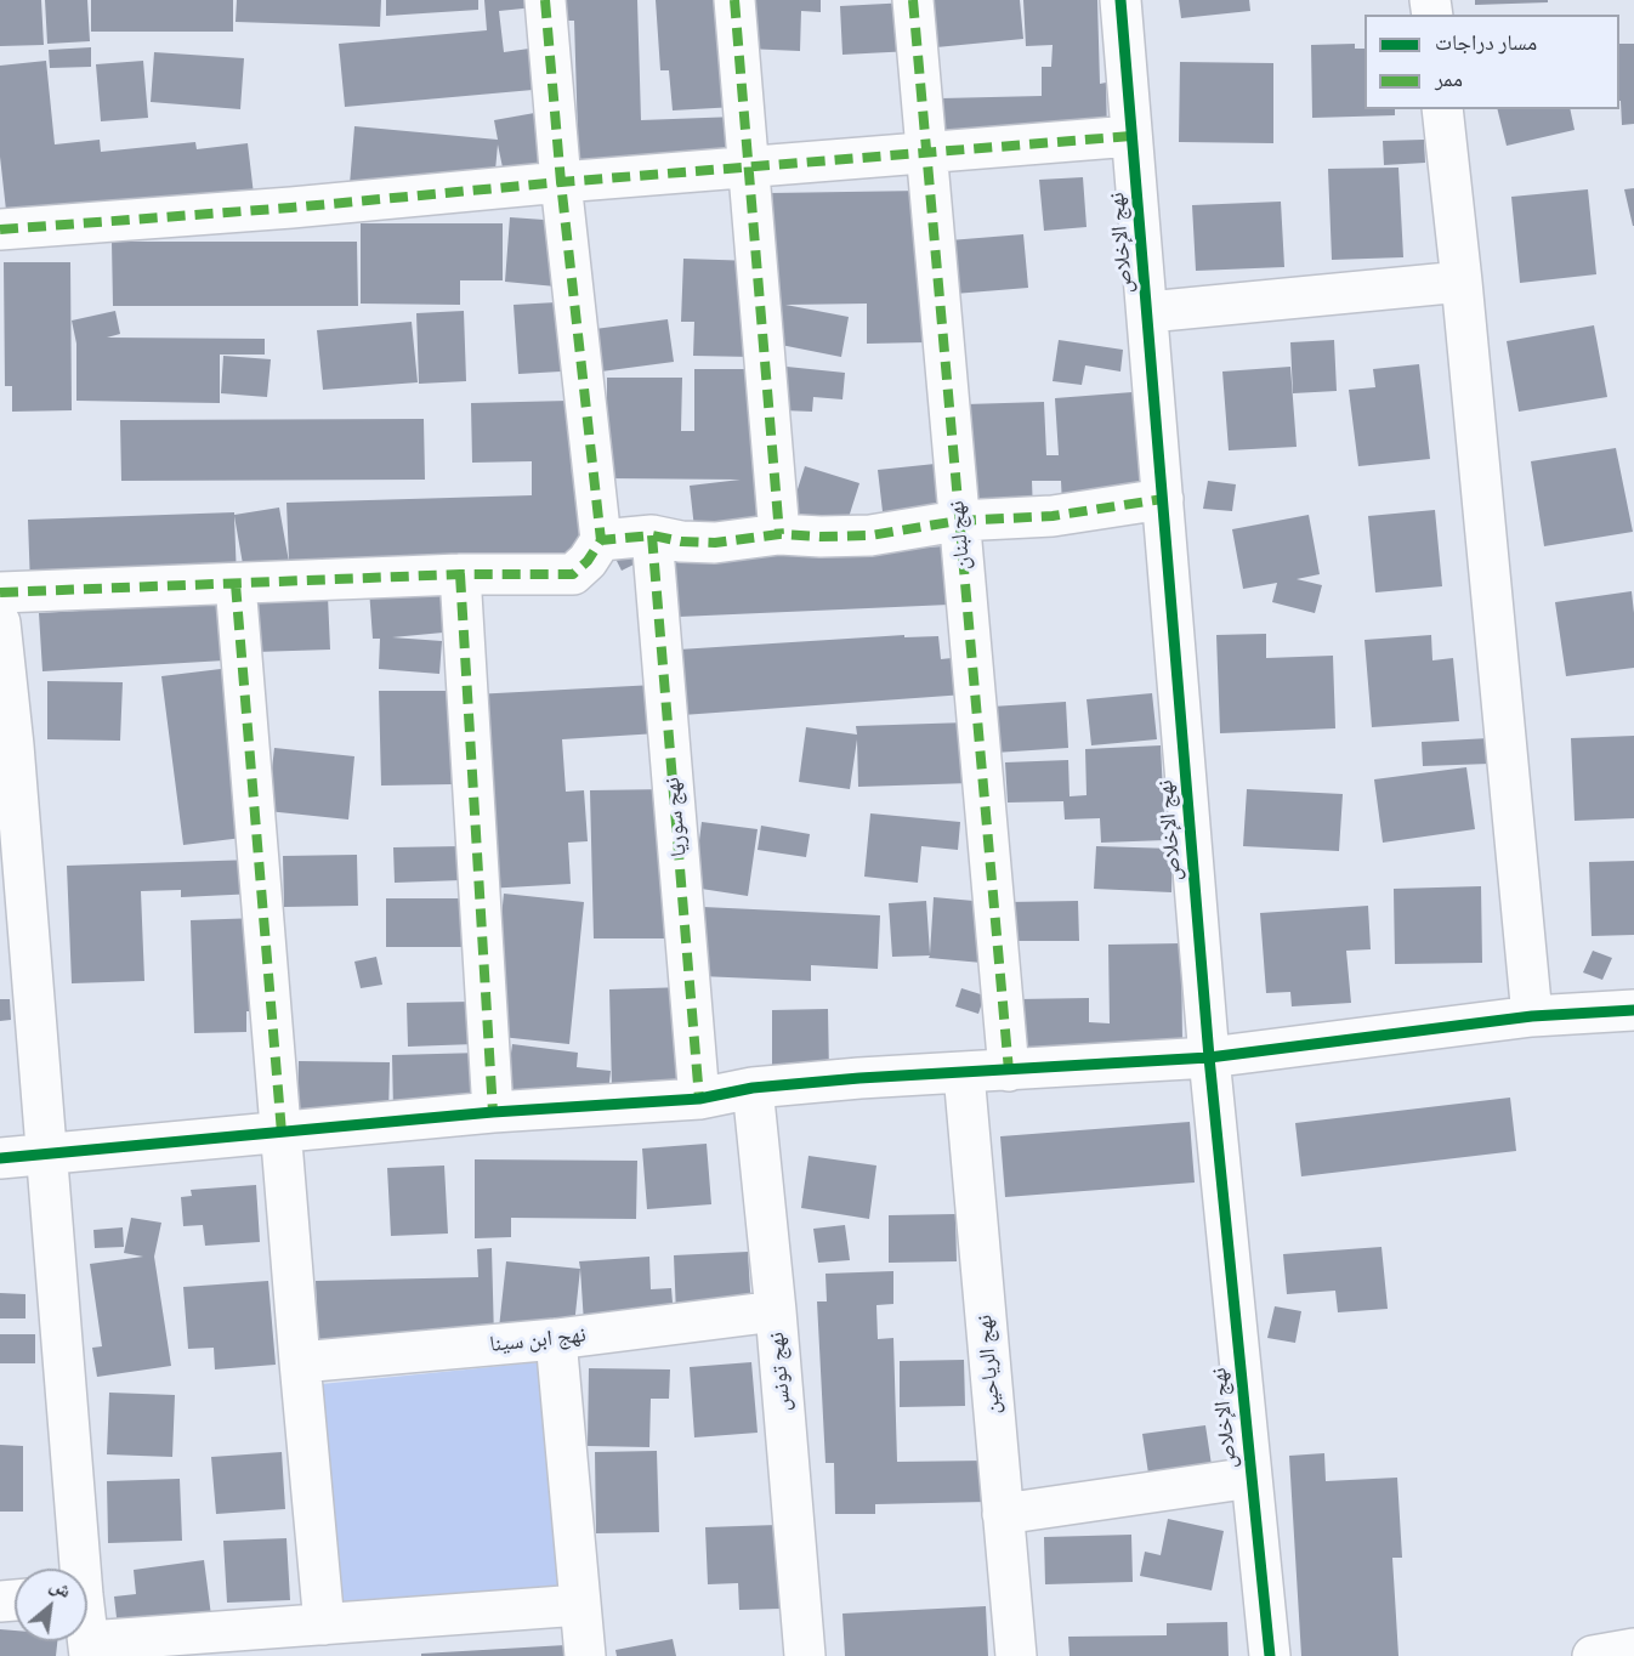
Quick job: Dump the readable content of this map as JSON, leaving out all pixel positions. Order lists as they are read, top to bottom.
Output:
{
  "streets": {
    "street": [
      "نهج الإخلاص",
      "نهج لبنان",
      "نهج سوريا",
      "نهج ابن سينا",
      "نهج الرياحين",
      "نهج تونس"
    ]
  },
  "crossings": [
    ["نهج ابن سينا", "نهج تونس"]
  ],
  "legend": ["مسار دراجات", "ممر"],
  "north": "top right"
}
